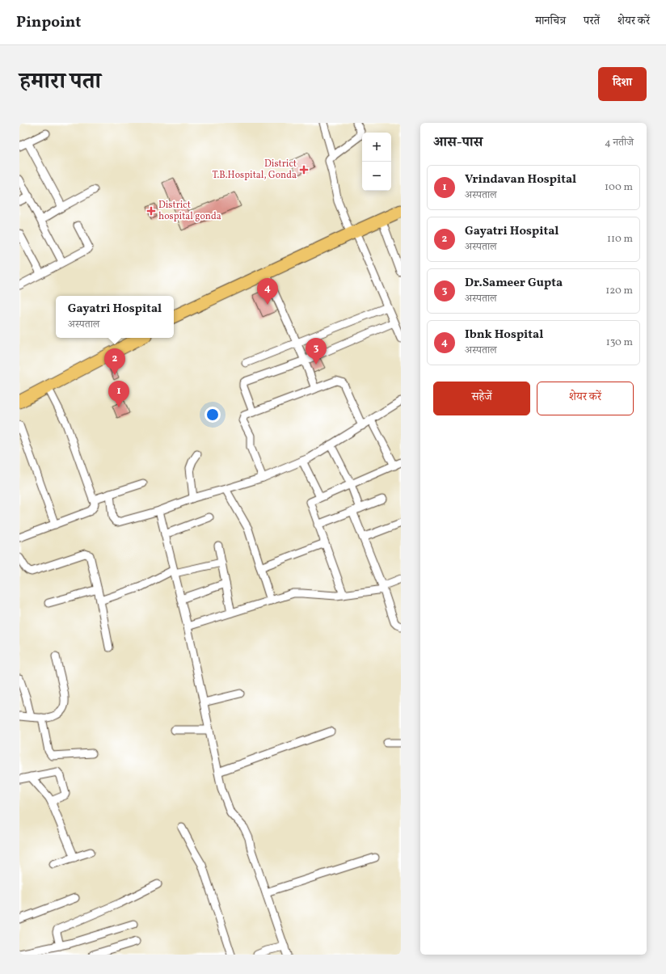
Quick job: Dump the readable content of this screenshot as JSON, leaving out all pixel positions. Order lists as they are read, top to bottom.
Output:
{
  "places": {
    "health": ["District T.B.Hospital, Gonda", "District hospital gonda"]
  },
  "page": {
    "header": "Pinpoint",
    "nav": ["मानचित्र", "परतें", "शेयर करें"],
    "title": "हमारा पता",
    "buttons": [
      "दिशा",
      ["सहेजें", "शेयर करें"]
    ],
    "heading": ["आस-पास", "4 नतीजे"],
    "map_buttons": ["+", "−"],
    "list": [
      {
        "mark": "1",
        "name": "Vrindavan Hospital",
        "note": "अस्पताल",
        "value": "100 m"
      },
      {
        "mark": "2",
        "name": "Gayatri Hospital",
        "note": "अस्पताल",
        "value": "110 m"
      },
      {
        "mark": "3",
        "name": "Dr.Sameer Gupta",
        "note": "अस्पताल",
        "value": "120 m"
      },
      {
        "mark": "4",
        "name": "Ibnk Hospital",
        "note": "अस्पताल",
        "value": "130 m"
      }
    ],
    "pins": [
      "4",
      "3",
      "2",
      "1"
    ],
    "popup": ["Gayatri Hospital", "अस्पताल"]
  }
}
